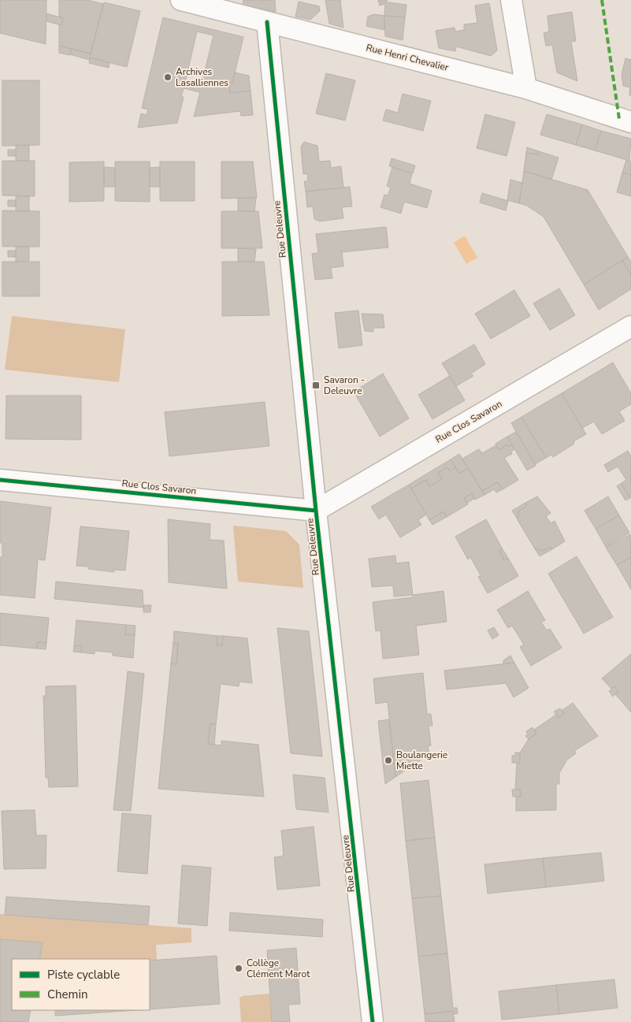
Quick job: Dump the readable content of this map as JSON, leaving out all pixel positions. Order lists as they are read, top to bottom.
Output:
{
  "streets": {
    "street": ["Rue Henri Chevalier", "Rue Deleuvre", "Rue Clos Savaron"]
  },
  "crossings": [
    ["Rue Henri Chevalier", "Rue Deleuvre"],
    ["Rue Deleuvre", "Rue Clos Savaron"]
  ],
  "places": {
    "other": ["Archives Lasalliennes", "Boulangerie Miette", "Collège Clément Marot"],
    "transit": ["Savaron - Deleuvre"]
  },
  "legend": ["Piste cyclable", "Chemin"]
}
